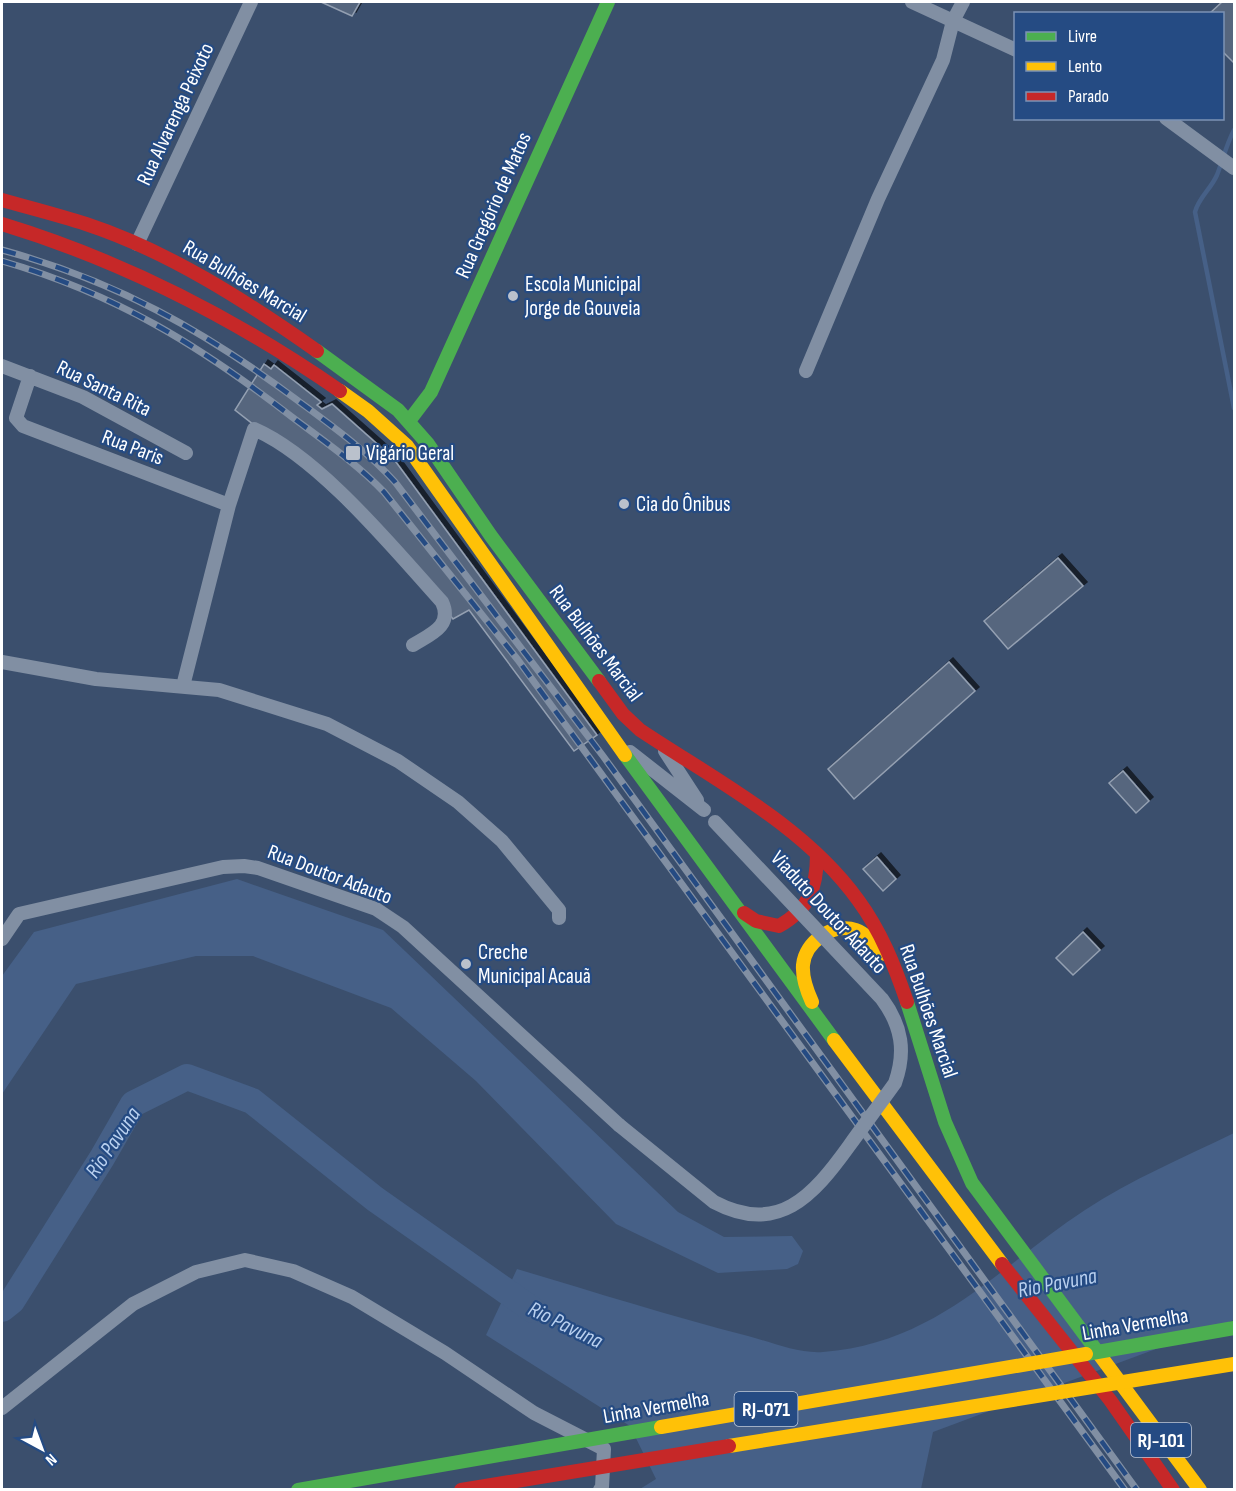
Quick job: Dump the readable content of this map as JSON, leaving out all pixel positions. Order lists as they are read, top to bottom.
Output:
{
  "streets": {
    "main road": [
      "Rua Gregório de Matos",
      "Rua Bulhões Marcial",
      "Linha Vermelha",
      "RJ-071",
      "RJ-101"
    ],
    "street": [
      "Rua Alvarenga Peixoto",
      "Rua Santa Rita",
      "Rua Paris",
      "Rua Doutor Adauto",
      "Viaduto Doutor Adauto"
    ]
  },
  "crossings": [
    ["Rua Alvarenga Peixoto", "Rua Bulhões Marcial"],
    ["Rua Gregório de Matos", "Rua Bulhões Marcial"],
    ["Rua Bulhões Marcial", "Viaduto Doutor Adauto"],
    ["Rua Santa Rita", "Rua Paris"],
    ["Rua Doutor Adauto", "Viaduto Doutor Adauto"]
  ],
  "water": ["Rio Pavuna"],
  "places": {
    "other": ["Escola Municipal Jorge de Gouveia", "Cia do Ônibus", "Creche Municipal Acauã"],
    "transit": ["Vigário Geral"]
  },
  "legend": ["Livre", "Lento", "Parado"],
  "north": "bottom right"
}
